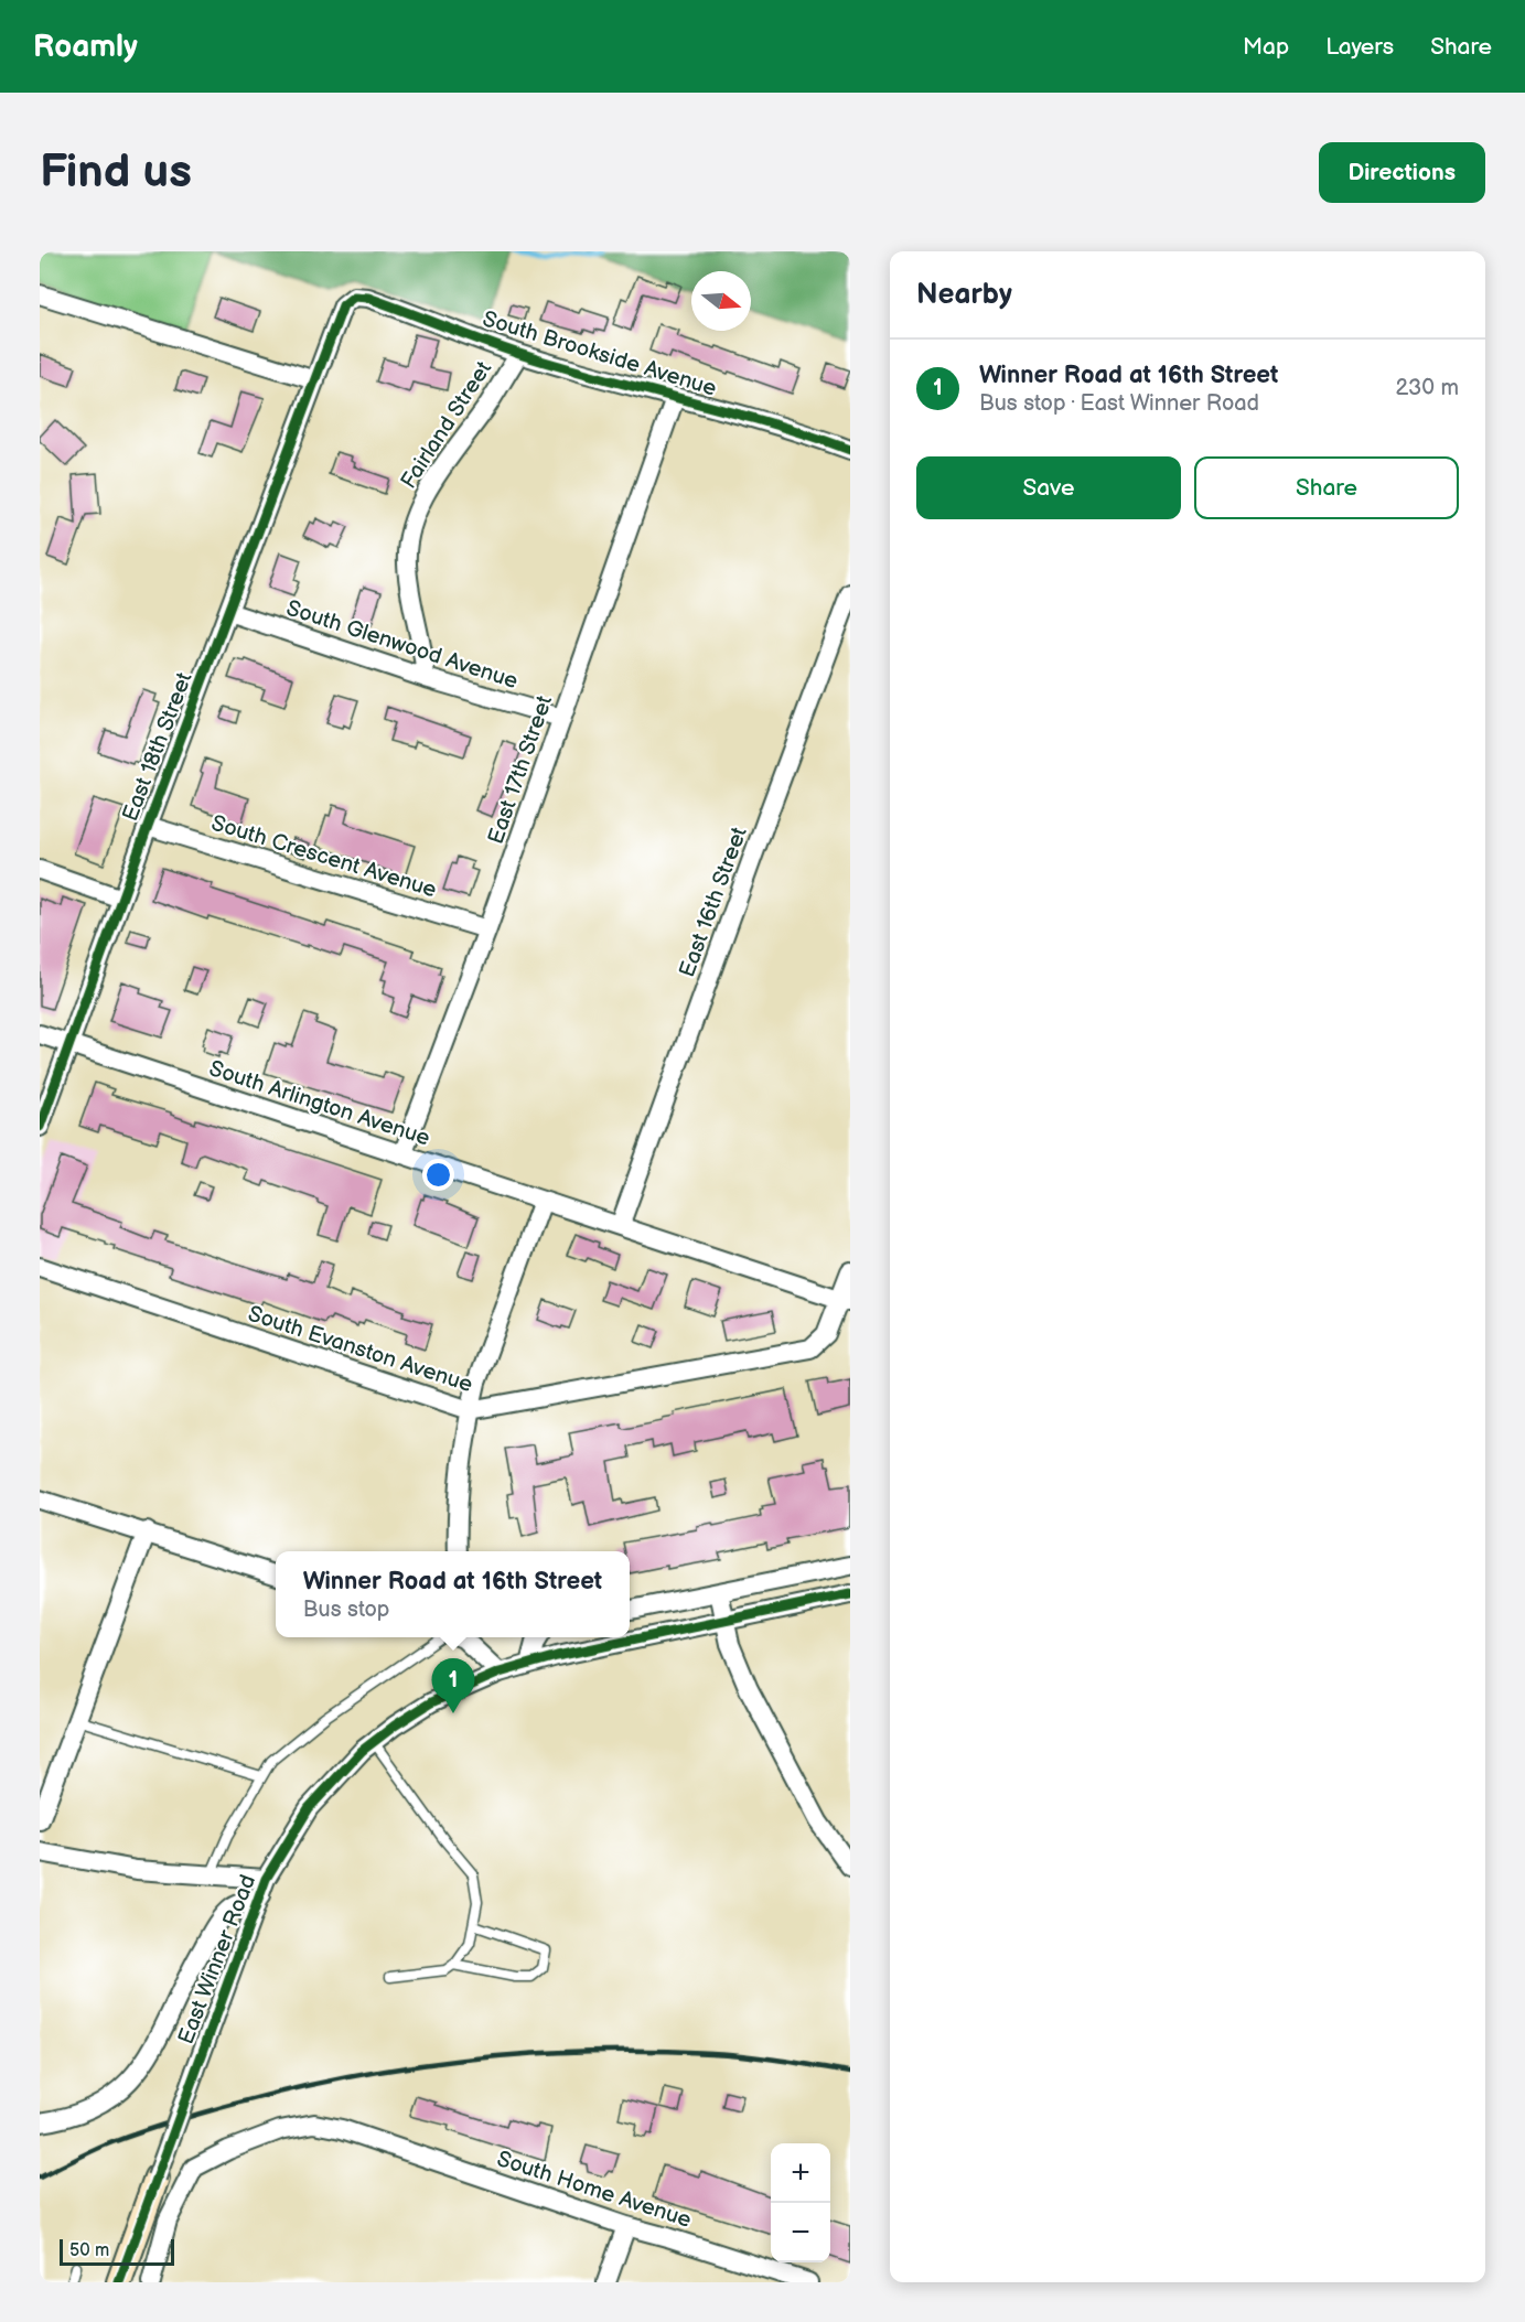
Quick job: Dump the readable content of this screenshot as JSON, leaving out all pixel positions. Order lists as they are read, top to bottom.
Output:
{
  "streets": {
    "street": [
      "South Brookside Avenue",
      "Fairland Street",
      "South Glenwood Avenue",
      "East 18th Street",
      "East 17th Street",
      "South Crescent Avenue",
      "East 16th Street",
      "South Arlington Avenue",
      "South Evanston Avenue",
      "East Winner Road",
      "South Home Avenue"
    ]
  },
  "crossings": [
    ["South Brookside Avenue", "Fairland Street"],
    ["South Brookside Avenue", "East 18th Street"],
    ["South Brookside Avenue", "East 17th Street"],
    ["Fairland Street", "South Glenwood Avenue"],
    ["South Glenwood Avenue", "East 18th Street"],
    ["South Glenwood Avenue", "East 17th Street"],
    ["East 18th Street", "South Crescent Avenue"],
    ["East 18th Street", "South Arlington Avenue"],
    ["East 17th Street", "South Crescent Avenue"],
    ["East 17th Street", "South Arlington Avenue"],
    ["East 16th Street", "South Arlington Avenue"],
    ["South Arlington Avenue", "South Evanston Avenue"]
  ],
  "scale_bar": "50 m",
  "north": "right",
  "page": {
    "header": "Roamly",
    "nav": ["Map", "Layers", "Share"],
    "buttons": [
      "Directions",
      ["Save", "Share"]
    ],
    "title": "Find us",
    "heading": "Nearby",
    "list": [
      {
        "mark": "1",
        "name": "Winner Road at 16th Street",
        "note": "Bus stop · East Winner Road",
        "value": "230 m"
      }
    ],
    "popup": ["Winner Road at 16th Street", "Bus stop"],
    "pins": "1",
    "map_buttons": ["+", "−"],
    "scale": "50 m"
  }
}
